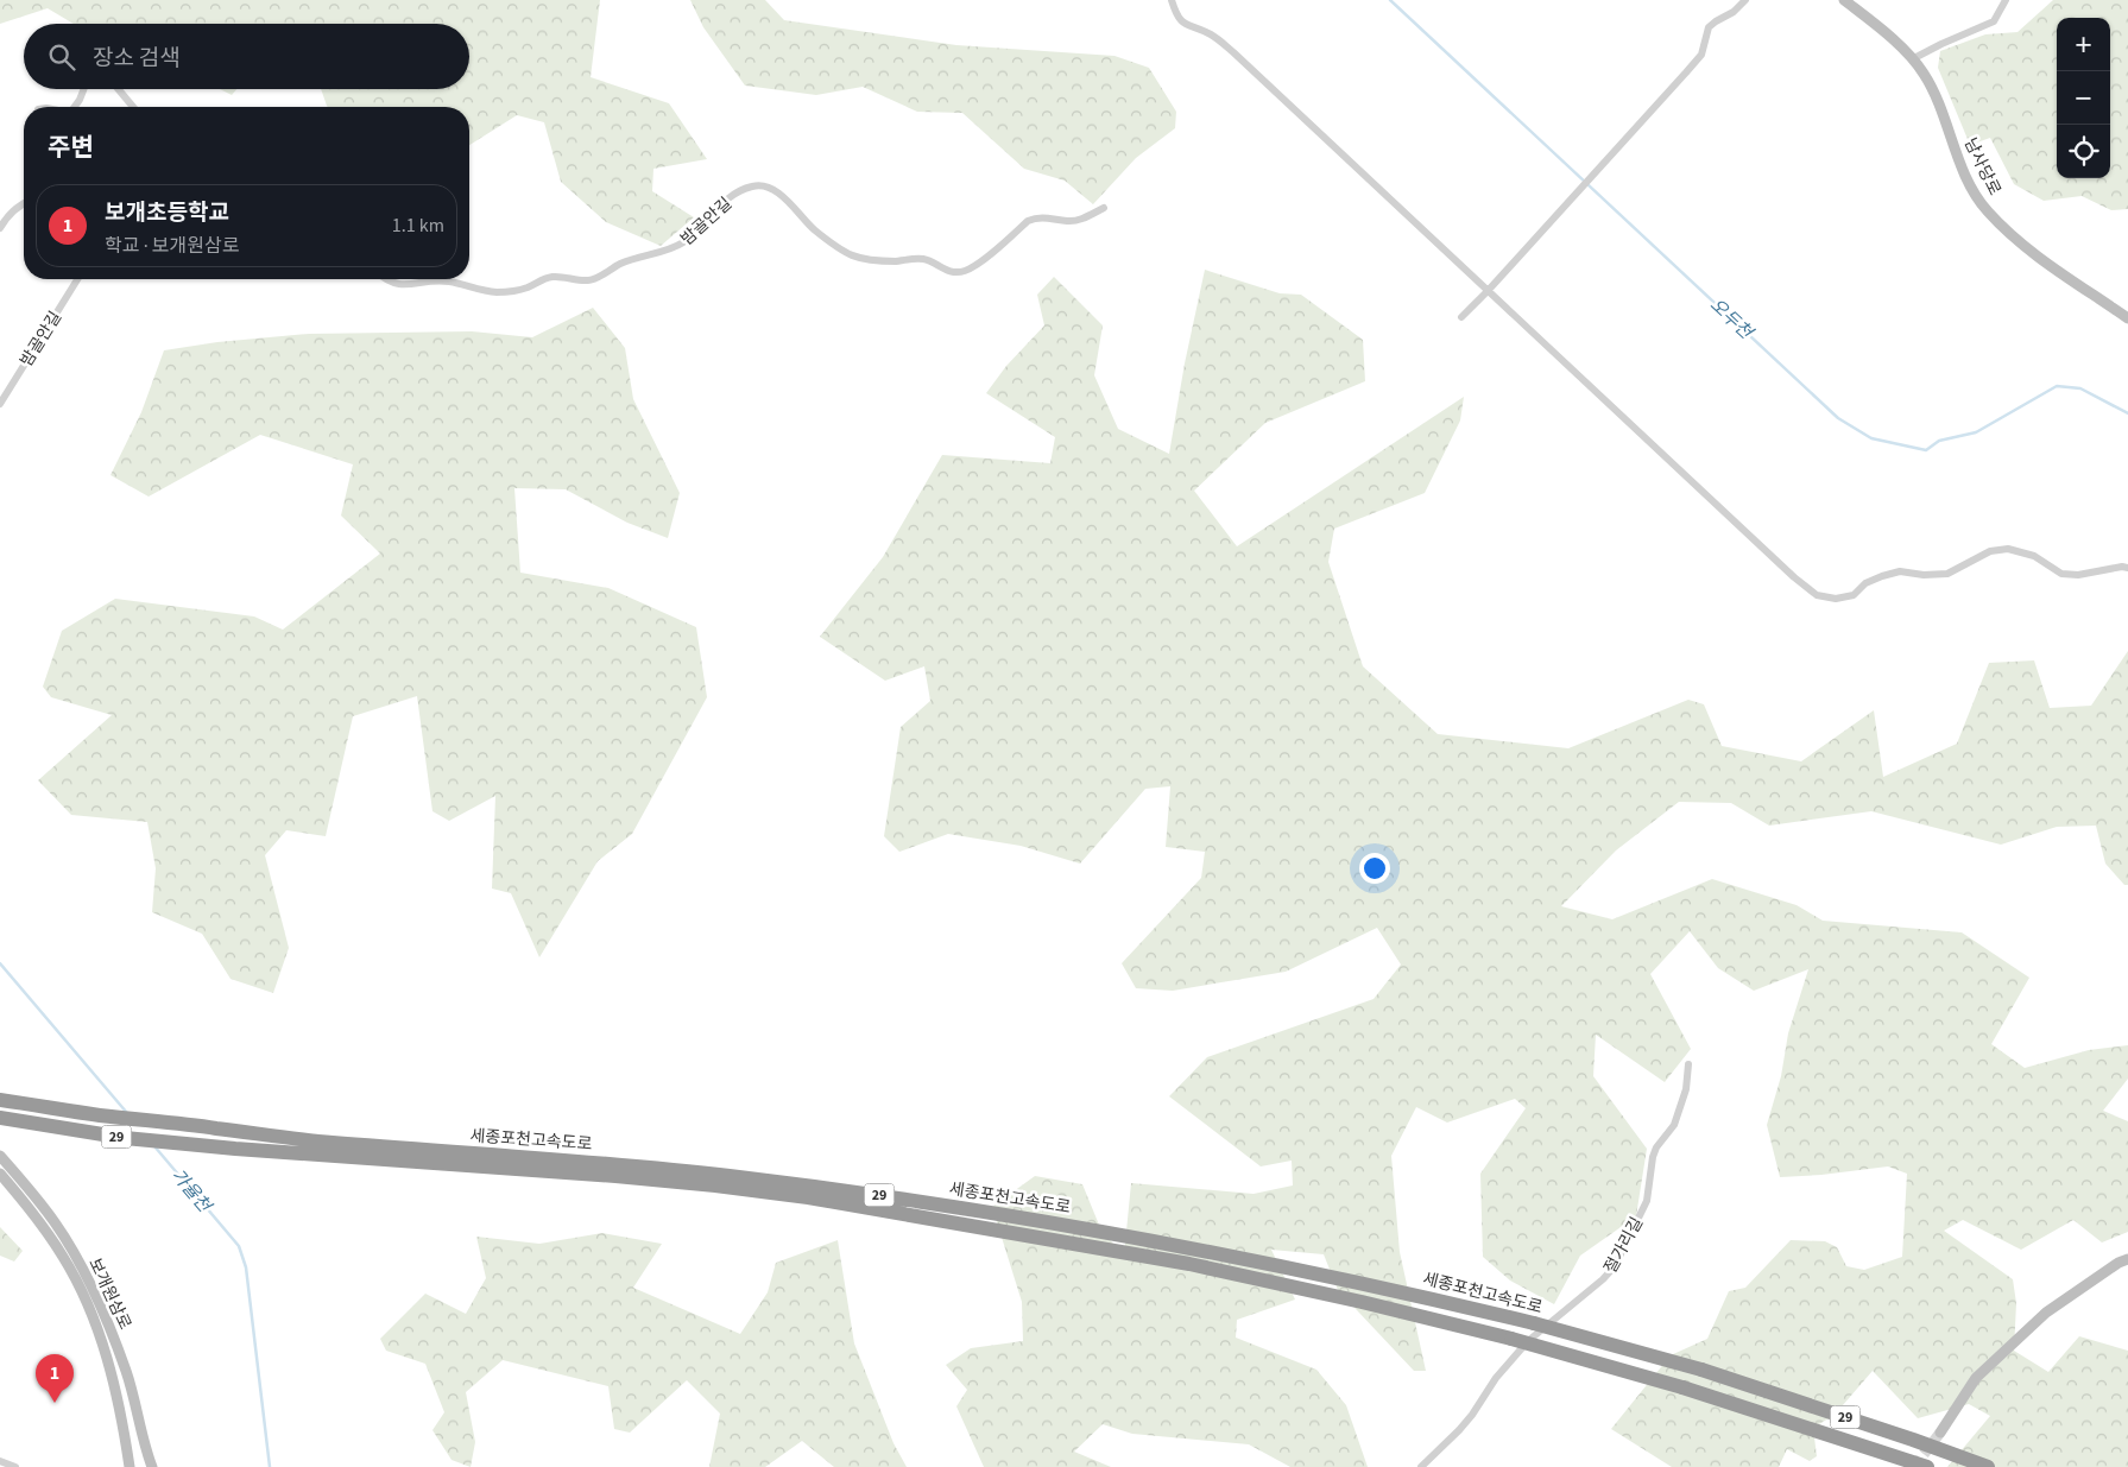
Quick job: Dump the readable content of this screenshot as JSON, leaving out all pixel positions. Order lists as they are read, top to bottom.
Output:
{
  "streets": {
    "highway": ["29", "세종포천고속도로"],
    "street": [
      "남사당로",
      "밤골안길",
      "절가리길",
      "보개원삼로"
    ]
  },
  "water": ["오두천", "가율천"],
  "page": {
    "map_buttons": ["+", "−"],
    "search": "장소 검색",
    "heading": "주변",
    "list": [
      {
        "mark": "1",
        "name": "보개초등학교",
        "note": "학교 · 보개원삼로",
        "value": "1.1 km"
      }
    ],
    "pins": "1"
  }
}
